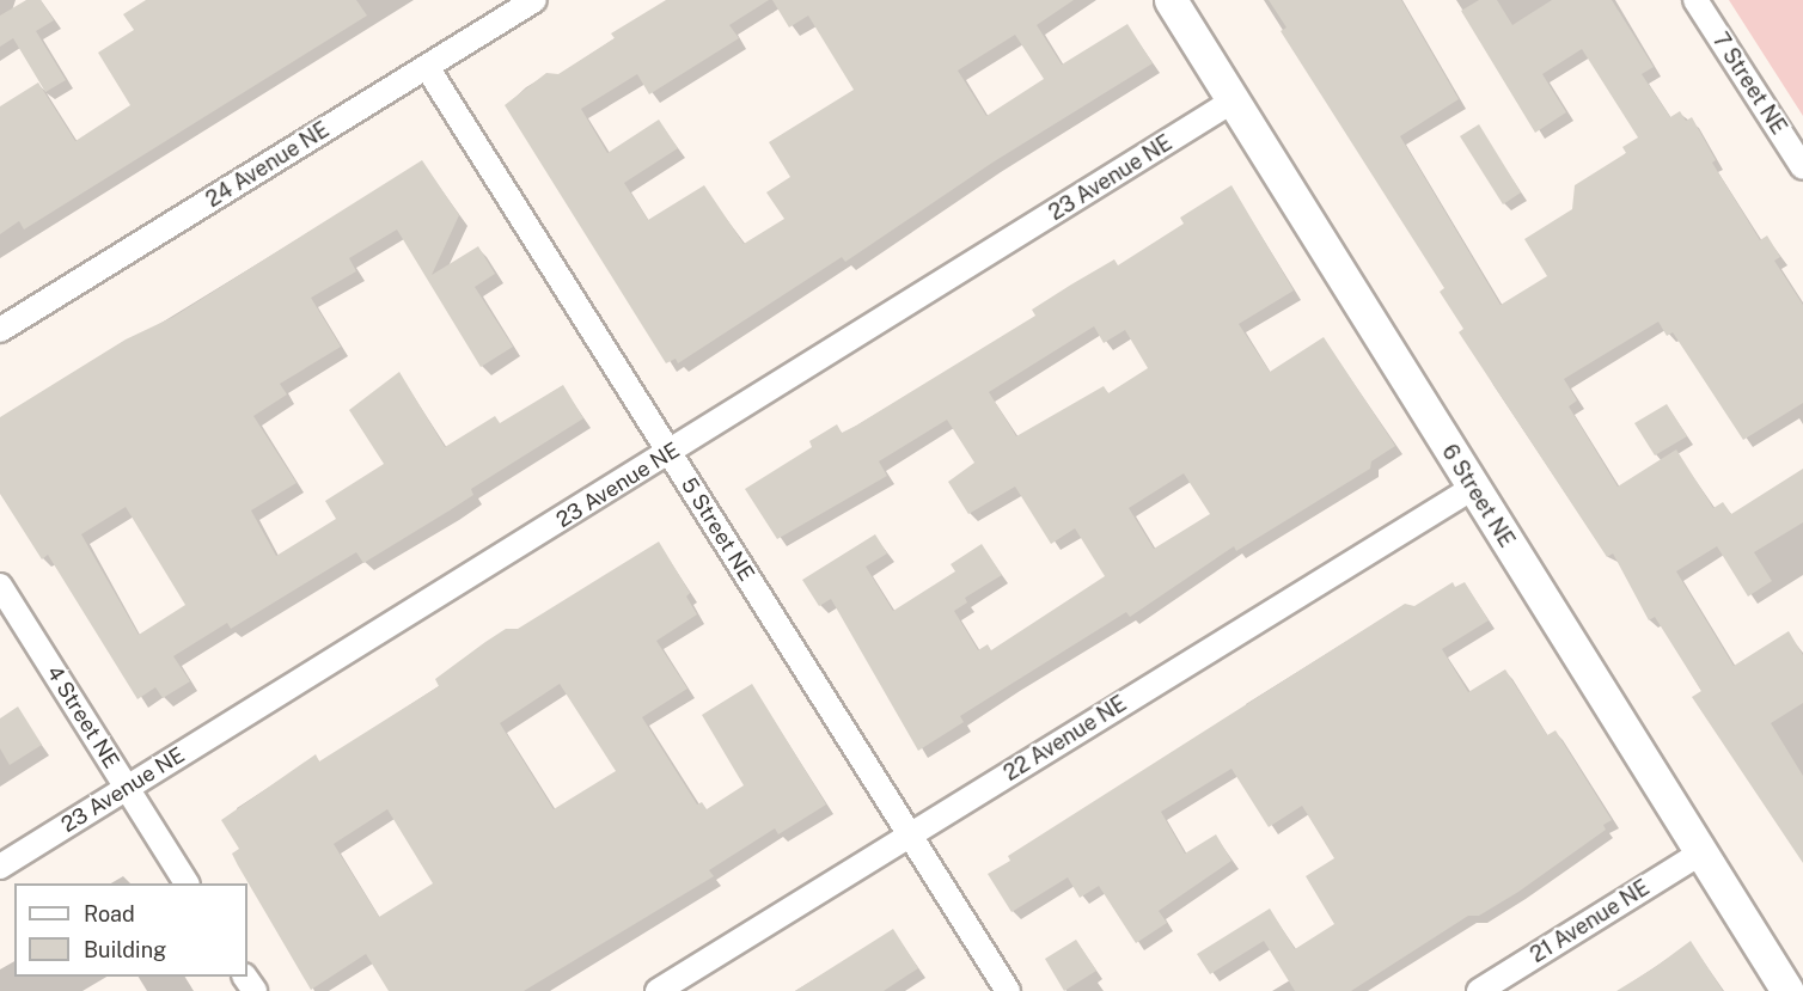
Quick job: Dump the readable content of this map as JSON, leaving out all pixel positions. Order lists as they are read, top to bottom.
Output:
{
  "streets": {
    "street": [
      "7 Street NE",
      "24 Avenue NE",
      "23 Avenue NE",
      "6 Street NE",
      "5 Street NE",
      "4 Street NE",
      "22 Avenue NE",
      "21 Avenue NE"
    ]
  },
  "crossings": [
    ["24 Avenue NE", "5 Street NE"],
    ["23 Avenue NE", "6 Street NE"],
    ["23 Avenue NE", "5 Street NE"],
    ["23 Avenue NE", "4 Street NE"],
    ["6 Street NE", "22 Avenue NE"],
    ["6 Street NE", "21 Avenue NE"],
    ["5 Street NE", "22 Avenue NE"]
  ],
  "legend": ["Road", "Building"]
}
